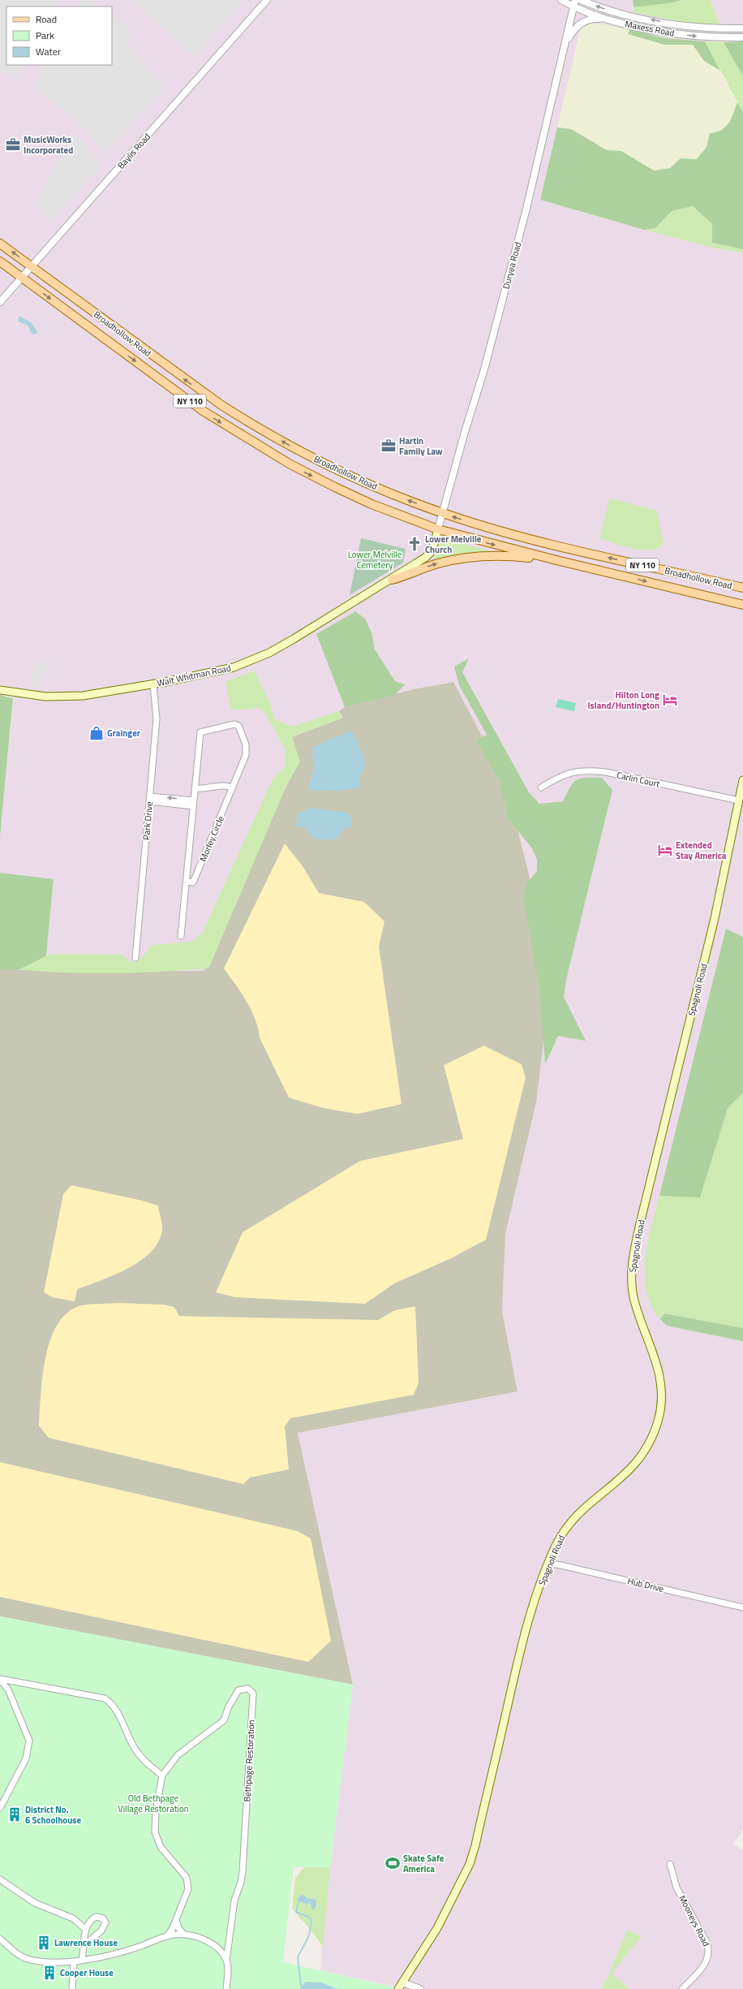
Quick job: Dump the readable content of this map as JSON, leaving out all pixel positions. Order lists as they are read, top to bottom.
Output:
{
  "streets": {
    "main road": [
      "Broadhollow Road",
      "NY 110",
      "Walt Whitman Road",
      "Spagnoli Road"
    ],
    "street": [
      "Maxess Road",
      "Baylis Road",
      "Duryea Road",
      "Carlin Court",
      "Park Drive",
      "Morley Circle",
      "Hub Drive",
      "Bethpage Restoration",
      "Mooneys Road"
    ]
  },
  "crossings": [
    ["Maxess Road", "Duryea Road"],
    ["Baylis Road", "Broadhollow Road"],
    ["Duryea Road", "Broadhollow Road"],
    ["Duryea Road", "Walt Whitman Road"],
    ["Broadhollow Road", "Walt Whitman Road"],
    ["Walt Whitman Road", "Park Drive"],
    ["Carlin Court", "Spagnoli Road"],
    ["Spagnoli Road", "Hub Drive"]
  ],
  "parks": ["Lower Melville Cemetery", "Old Bethpage Village Restoration"],
  "places": {
    "office": ["MusicWorks Incorporated", "Hartin Family Law"],
    "church": ["Lower Melville Church"],
    "hotel": ["Hilton Long Island/Huntington", "Extended Stay America"],
    "shop": ["Grainger"],
    "building": ["District No. 6 Schoolhouse", "Lawrence House", "Cooper House"],
    "sports": ["Skate Safe America"]
  },
  "legend": ["Road", "Park", "Water"]
}
